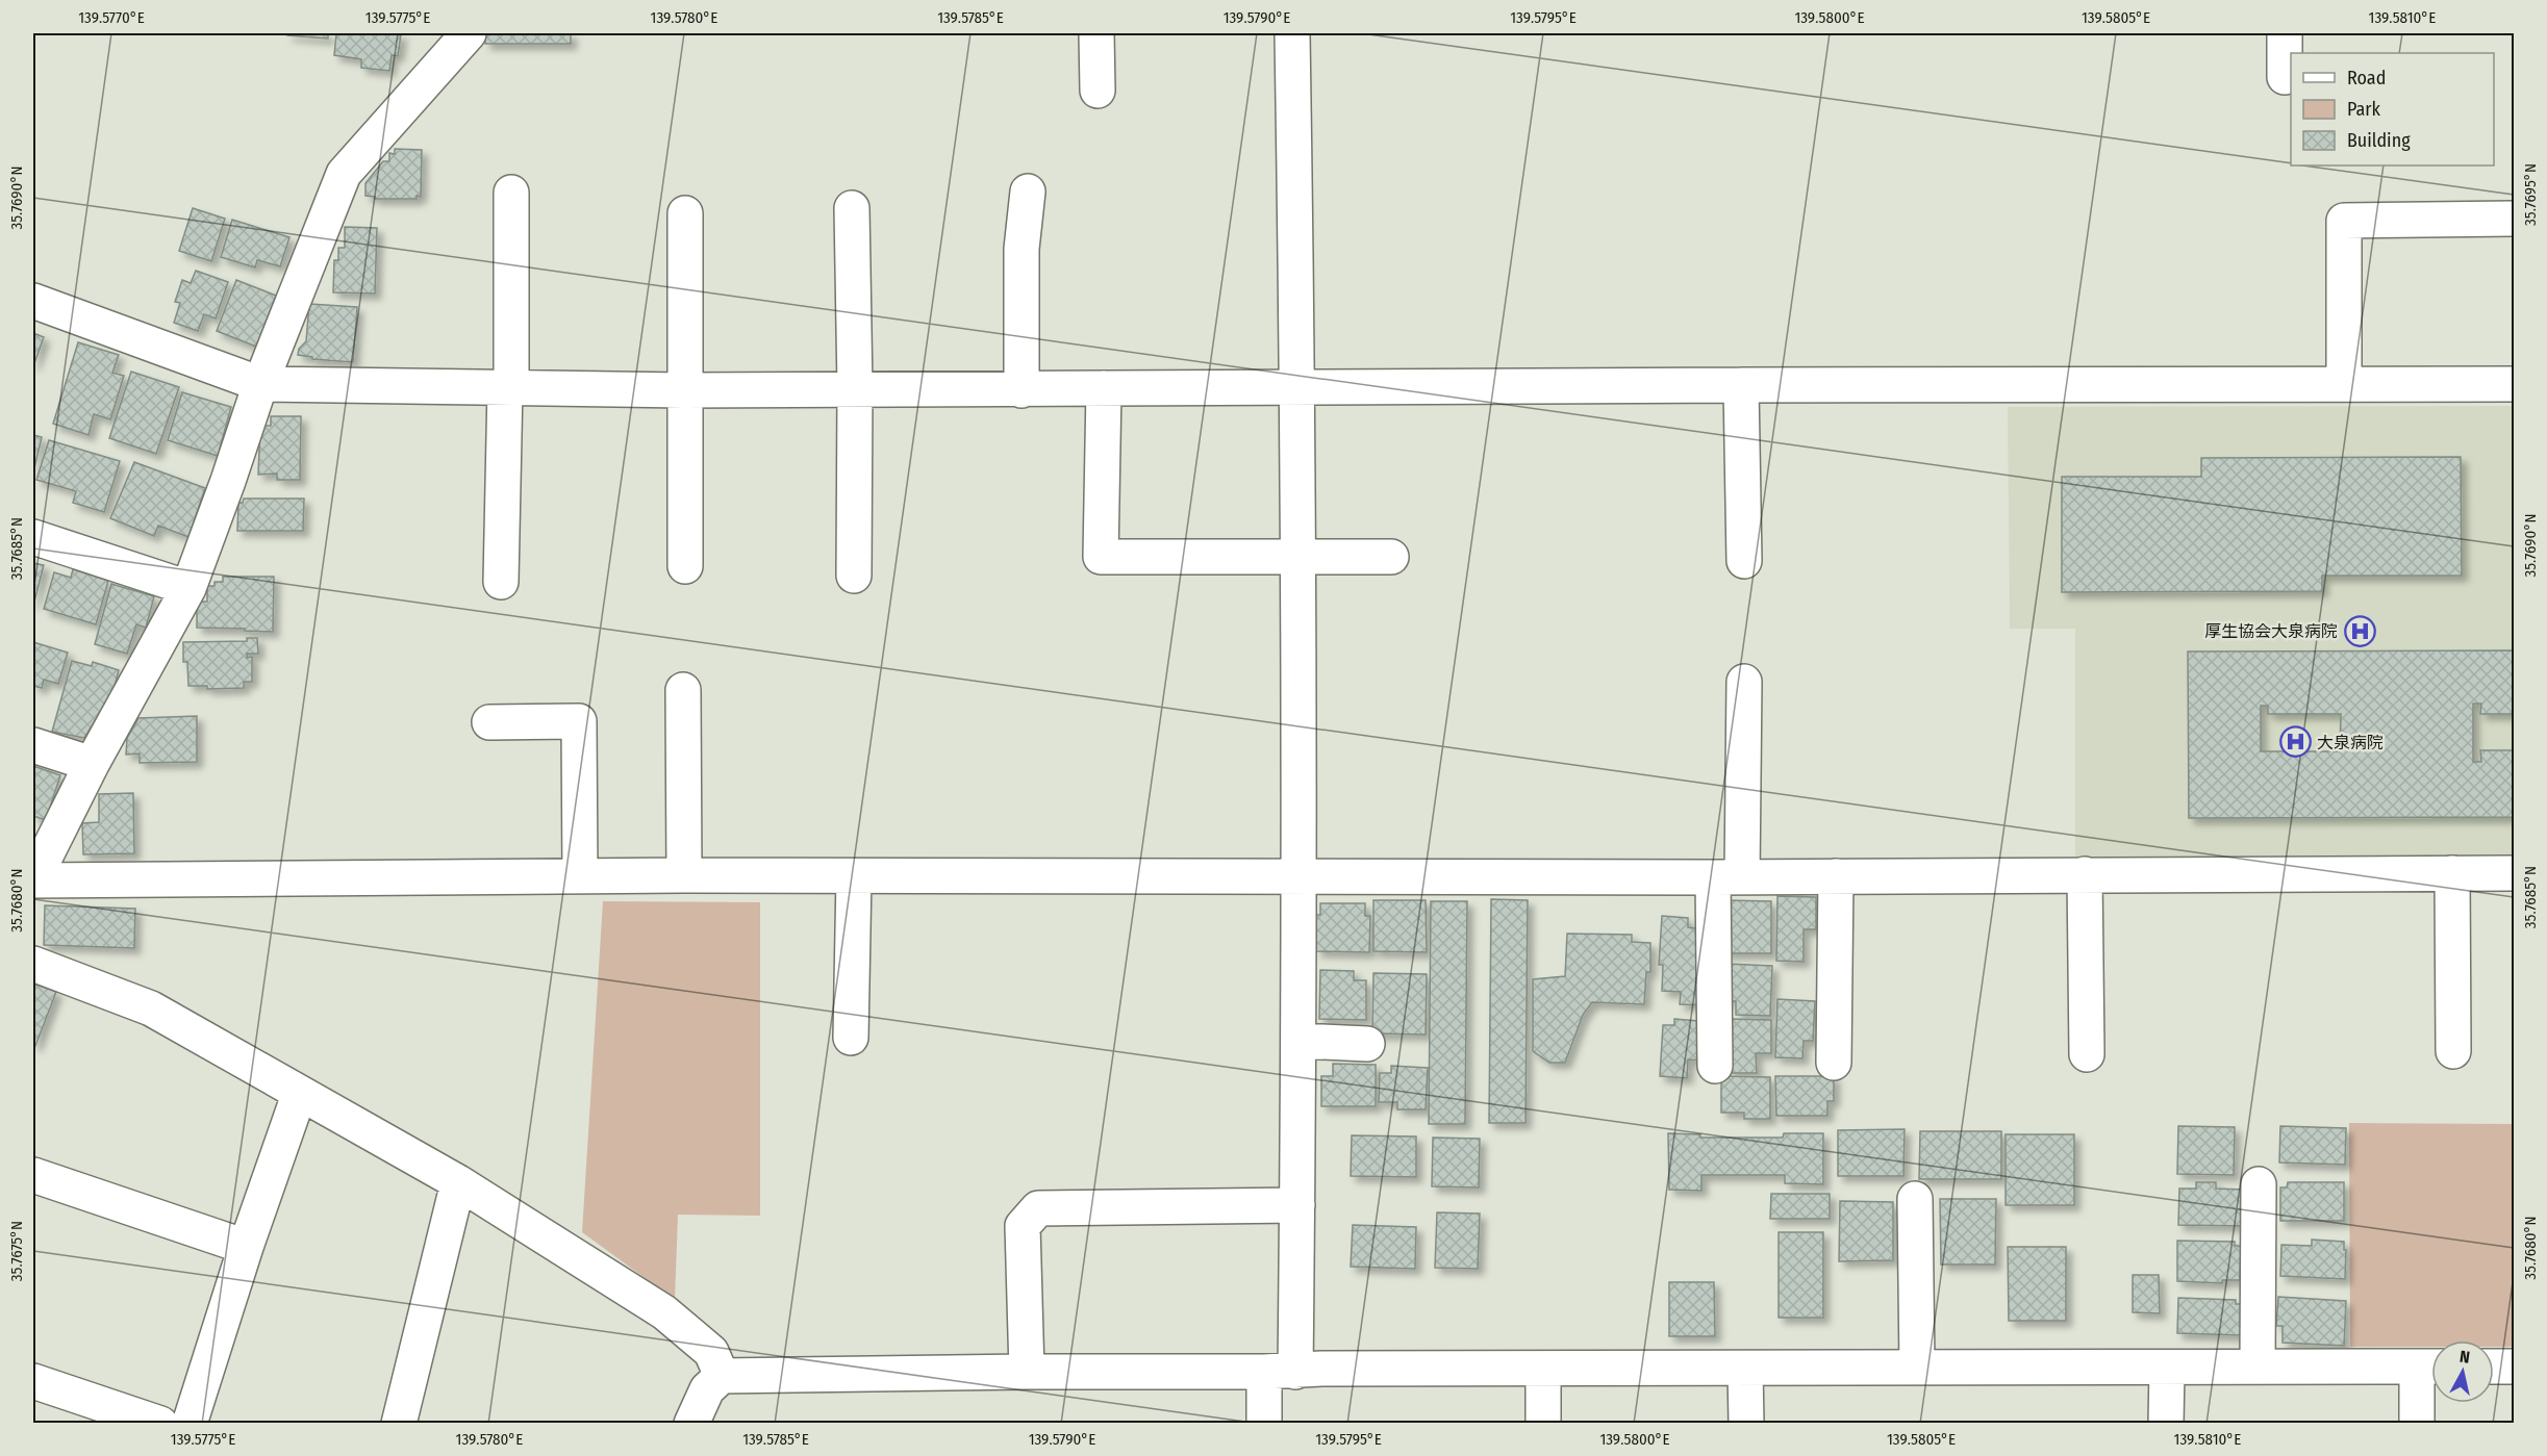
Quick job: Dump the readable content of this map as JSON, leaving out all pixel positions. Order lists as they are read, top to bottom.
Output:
{
  "places": {
    "hospital": ["厚生協会大泉病院", "大泉病院"]
  },
  "legend": ["Road", "Park", "Building"],
  "north": "top",
  "coordinates": [
    "139.5770°E",
    "139.5775°E",
    "139.5780°E",
    "139.5785°E",
    "139.5790°E",
    "139.5795°E",
    "139.5800°E",
    "139.5805°E",
    "139.5810°E",
    "35.7695°N",
    "35.7690°N",
    "35.7685°N",
    "35.7680°N",
    "35.7675°N"
  ]
}
